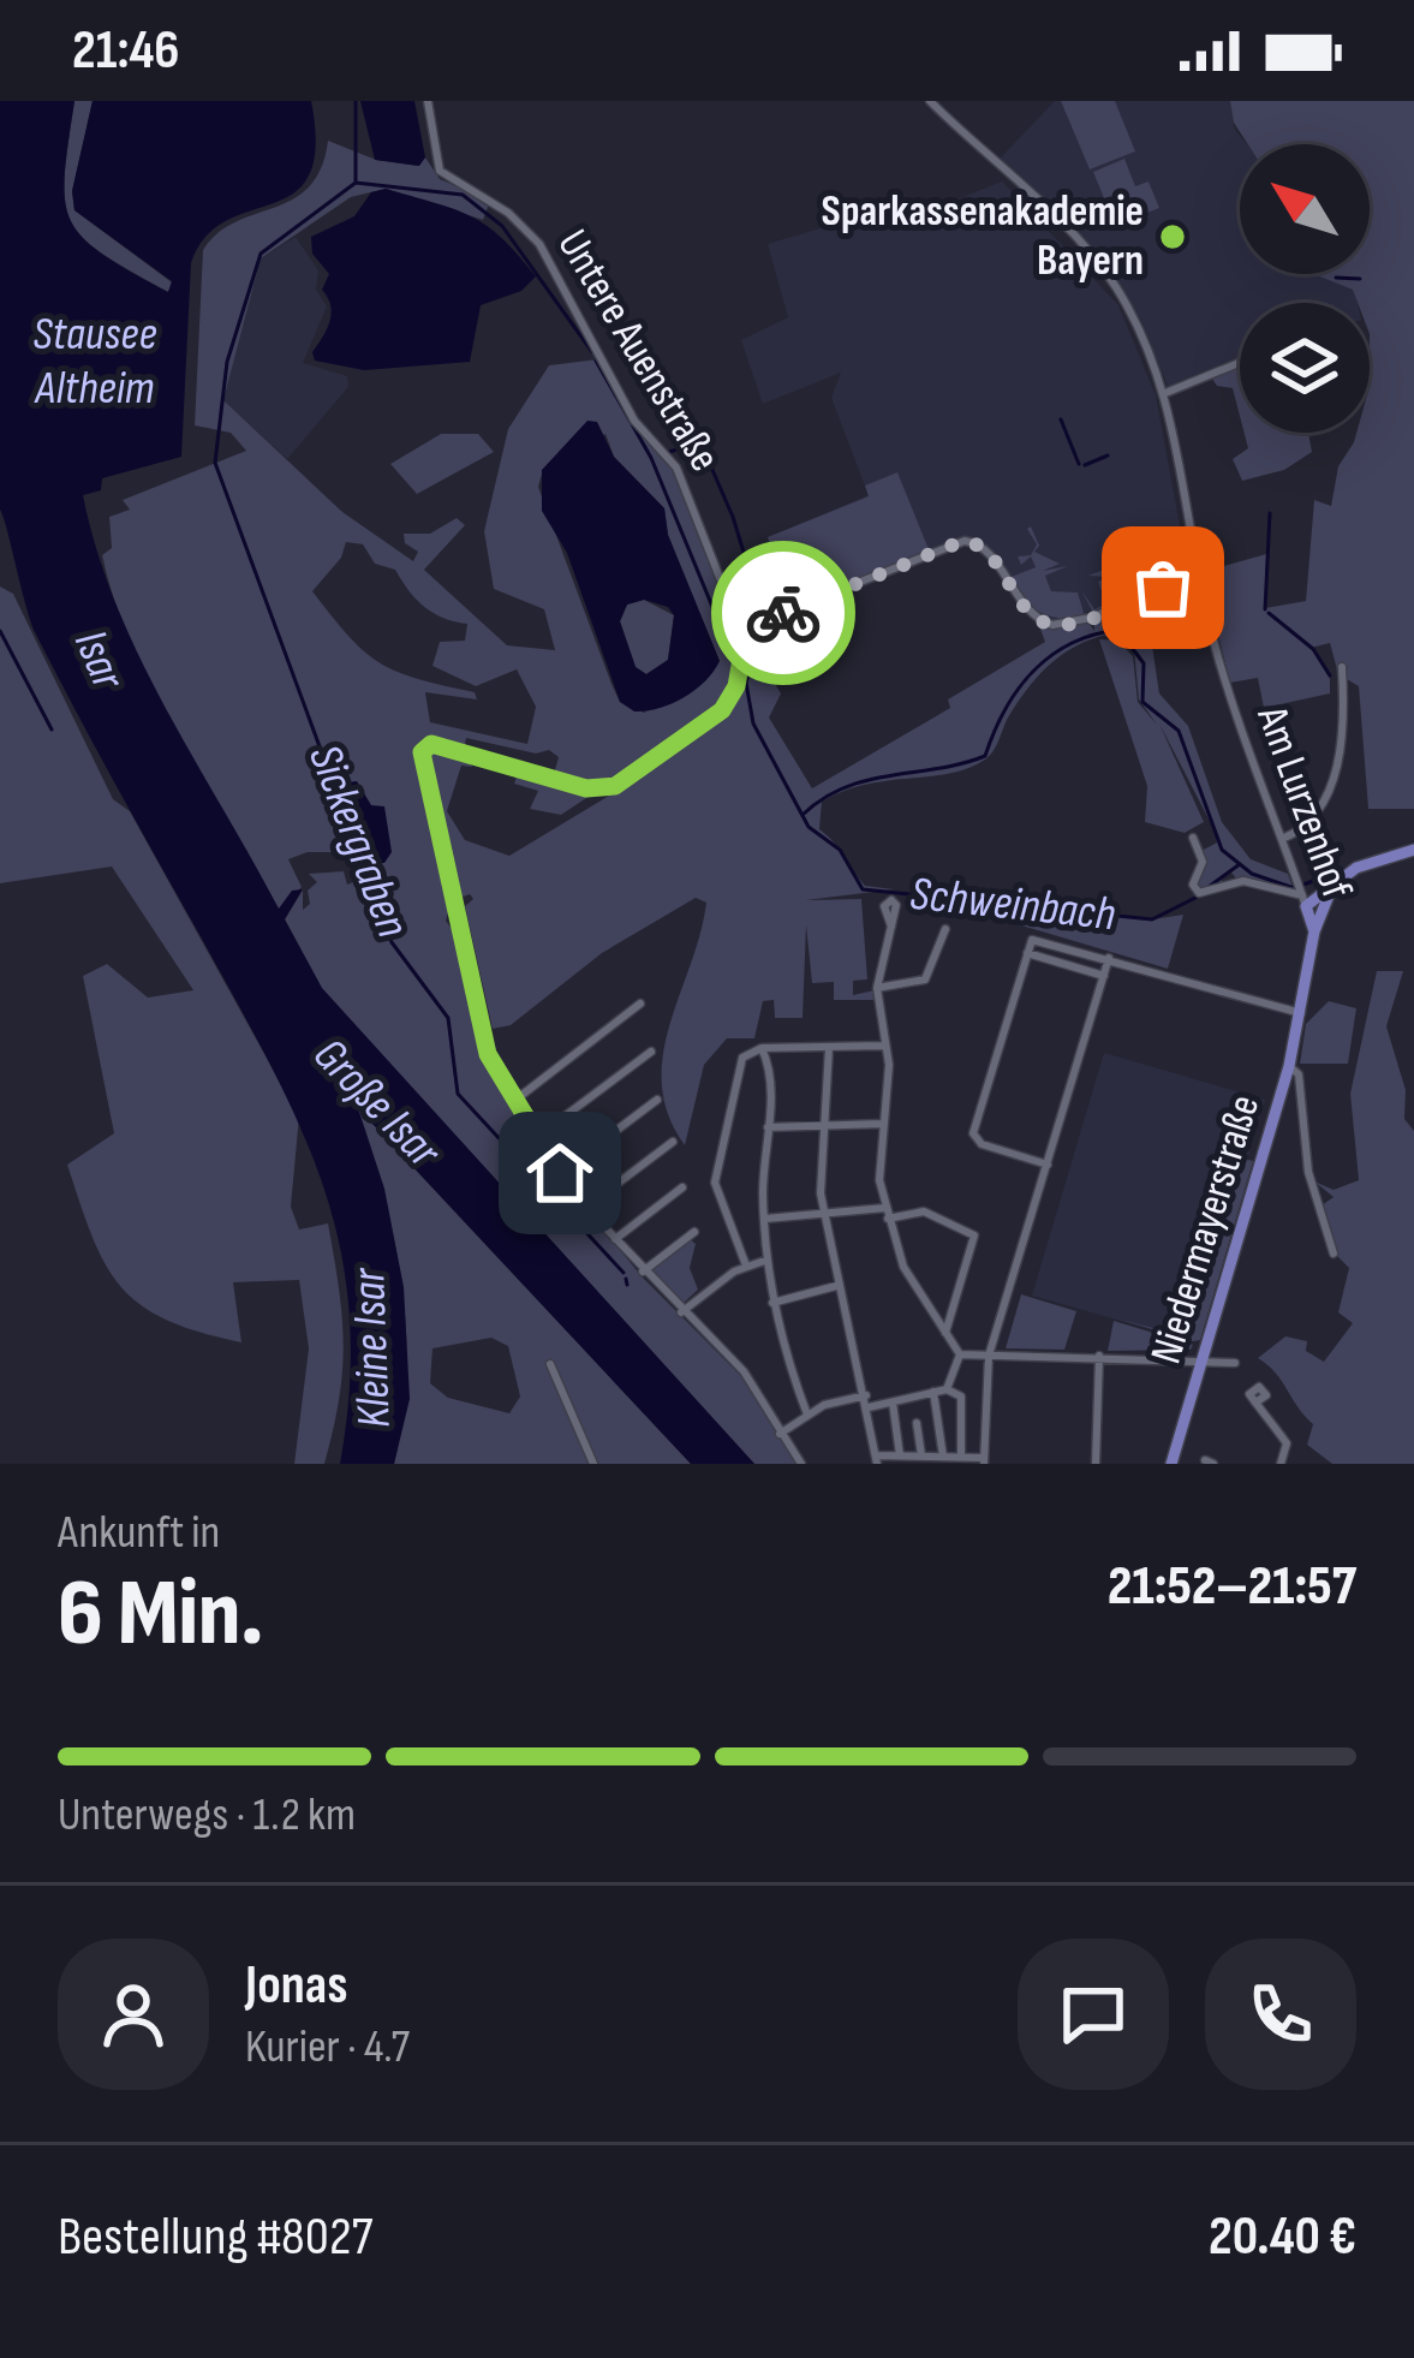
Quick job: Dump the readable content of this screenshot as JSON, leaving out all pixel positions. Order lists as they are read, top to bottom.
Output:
{
  "streets": {
    "main road": ["Am Lurzenhof", "Niedermayerstraße"],
    "street": ["Untere Auenstraße"]
  },
  "crossings": [
    ["Am Lurzenhof", "Niedermayerstraße"]
  ],
  "water": [
    "Stausee Altheim",
    "Isar",
    "Sickergraben",
    "Schweinbach",
    "Große Isar",
    "Kleine Isar"
  ],
  "places": ["Sparkassenakademie Bayern"],
  "north": "top left",
  "page": {
    "status": "21:46",
    "heading": ["6 Min.", "Ankunft in", "21:52–21:57"],
    "panel": [
      "Jonas",
      "Kurier · 4.7",
      "Bestellung #8027",
      "20.40 €"
    ],
    "bar": "Unterwegs · 1.2 km"
  }
}
